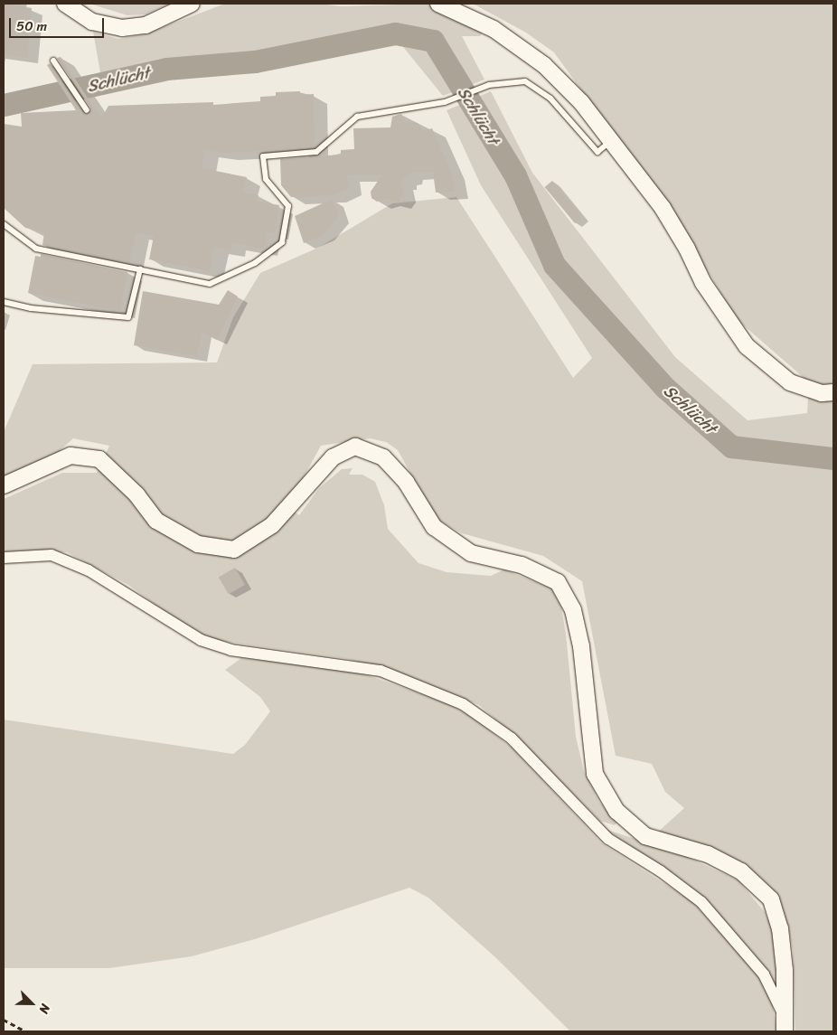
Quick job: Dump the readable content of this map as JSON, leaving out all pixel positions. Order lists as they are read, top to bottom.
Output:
{
  "water": ["Schlücht"],
  "scale_bar": "50 m",
  "north": "bottom right"
}
